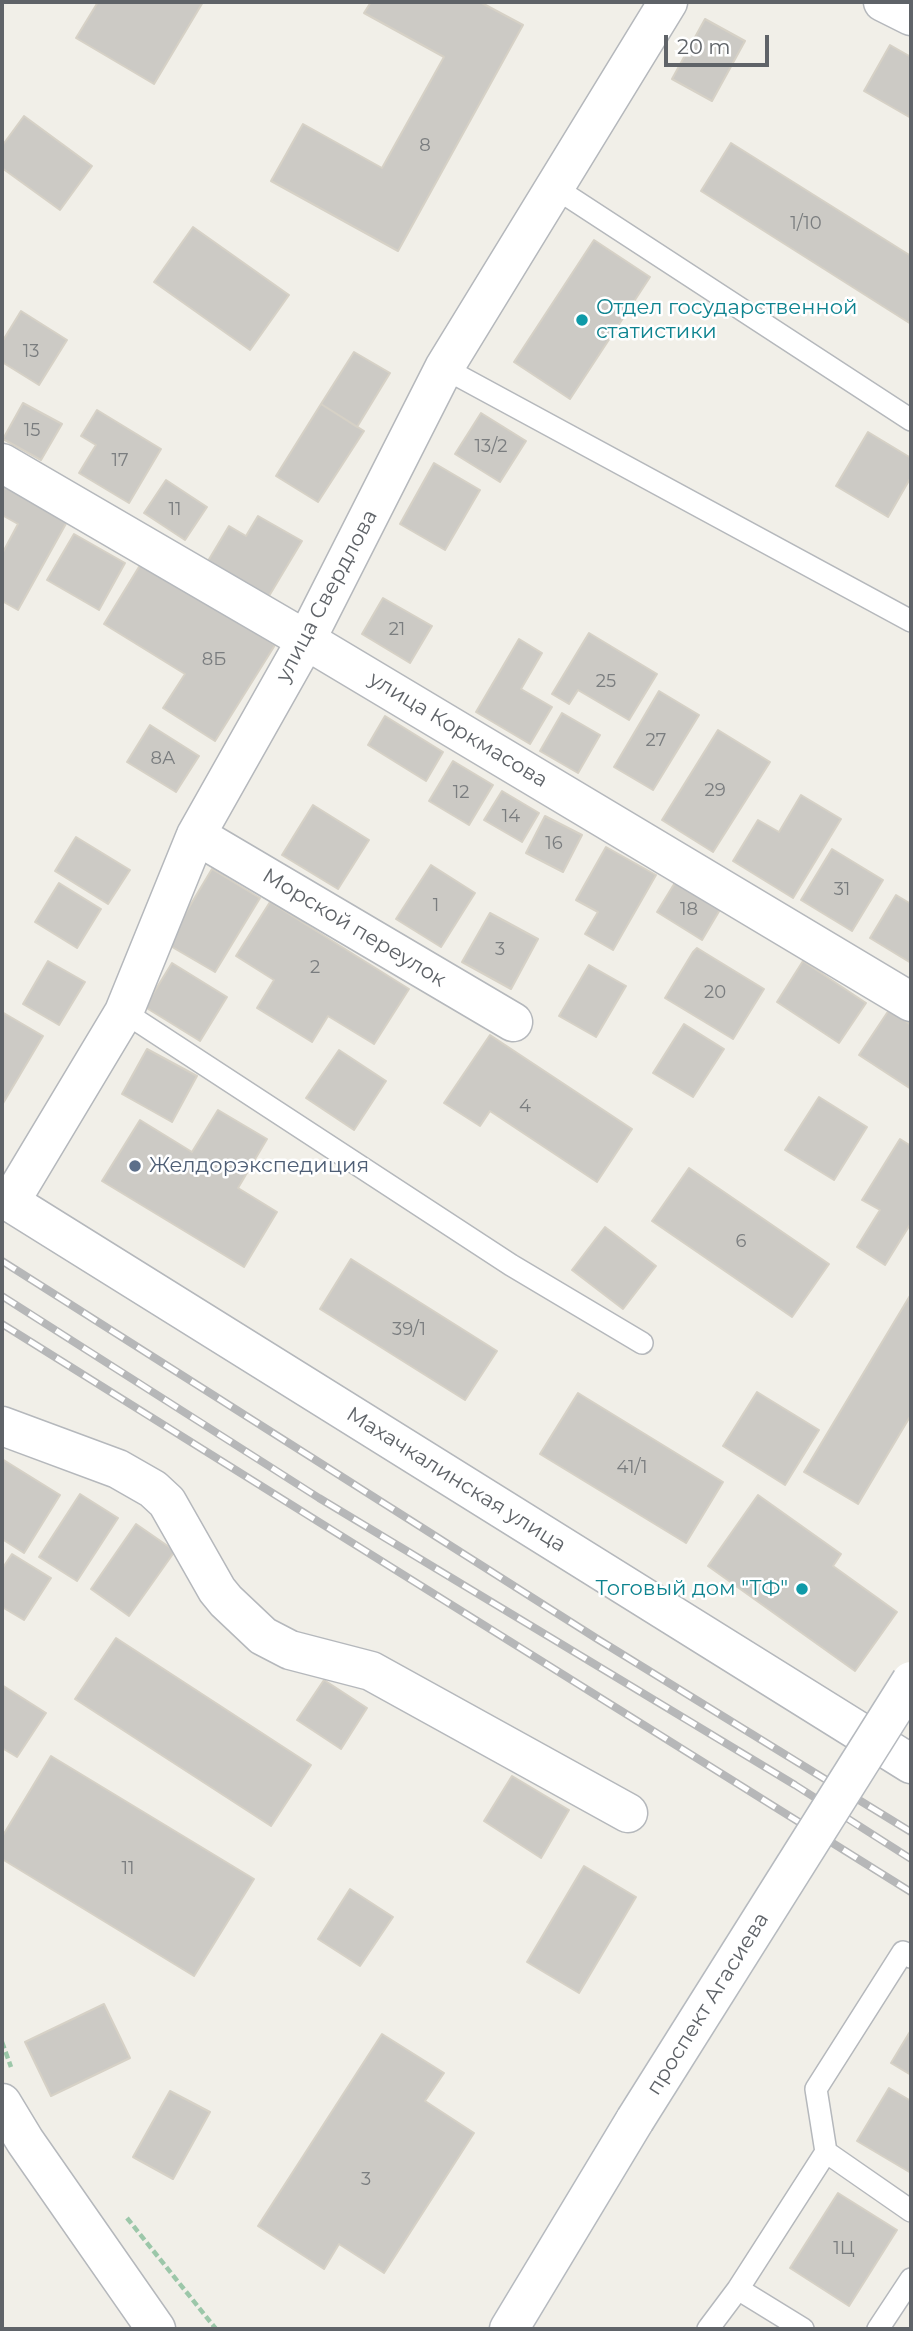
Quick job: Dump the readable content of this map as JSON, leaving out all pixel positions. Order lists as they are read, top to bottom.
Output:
{
  "streets": {
    "street": [
      "улица Свердлова",
      "улица Коркмасова",
      "Морской переулок",
      "Махачкалинская улица",
      "проспект Агасиева"
    ]
  },
  "crossings": [
    ["улица Свердлова", "улица Коркмасова"],
    ["улица Свердлова", "Морской переулок"],
    ["улица Свердлова", "Махачкалинская улица"]
  ],
  "places": ["Отдел государственной статистики", "Желдорэкспедиция", "Тоговый дом \"ТФ\""],
  "house_numbers": [
    "8",
    "1/10",
    "13",
    "15",
    "13/2",
    "17",
    "11",
    "21",
    "8Б",
    "25",
    "27",
    "8А",
    "29",
    "12",
    "14",
    "16",
    "31",
    "1",
    "18",
    "3",
    "2",
    "20",
    "4",
    "6",
    "39/1",
    "41/1",
    "11",
    "3",
    "1Ц"
  ],
  "scale_bar": "20 m"
}
